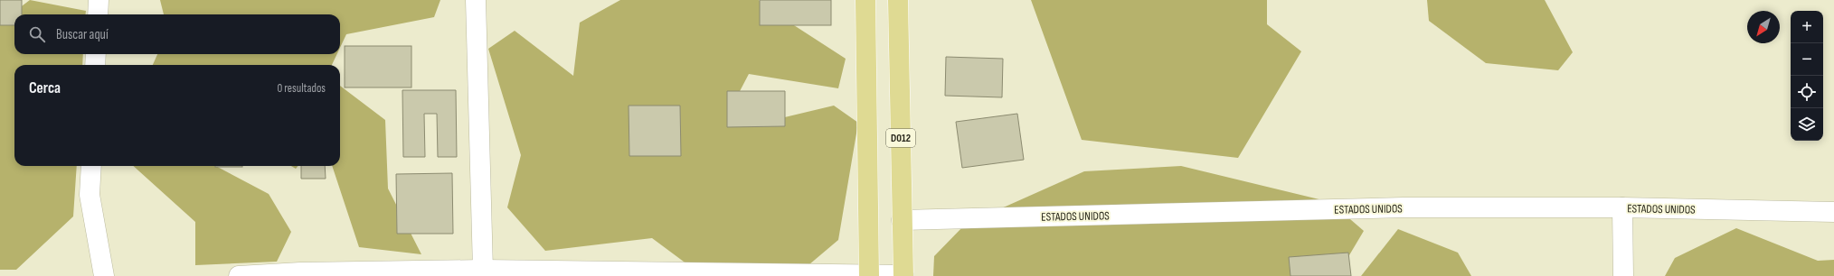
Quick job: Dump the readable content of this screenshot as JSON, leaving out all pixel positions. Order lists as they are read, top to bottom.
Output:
{
  "streets": {
    "main road": ["D012"],
    "street": ["ESTADOS UNIDOS"]
  },
  "crossings": [
    ["D012", "ESTADOS UNIDOS"]
  ],
  "north": "bottom left",
  "page": {
    "map_buttons": ["+", "−"],
    "search": "Buscar aquí",
    "heading": ["Cerca", "0 resultados"]
  }
}
